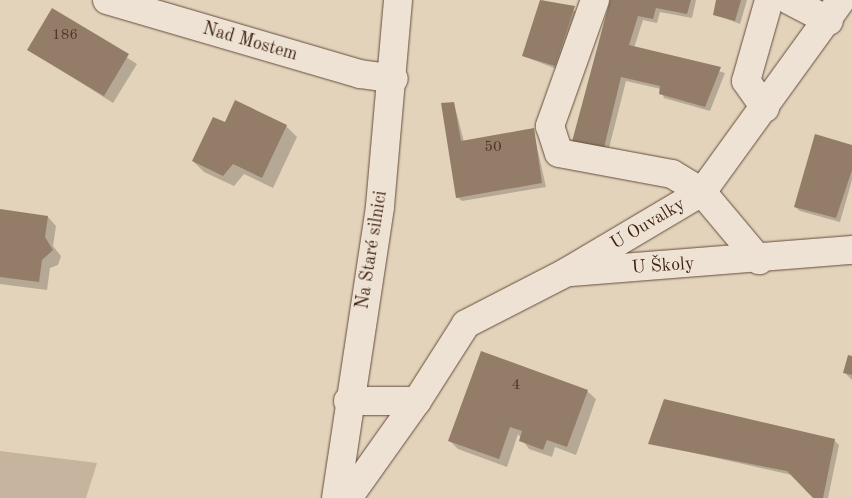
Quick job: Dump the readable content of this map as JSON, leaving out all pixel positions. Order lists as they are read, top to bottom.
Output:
{
  "streets": {
    "street": [
      "Nad Mostem",
      "U Ouvalky",
      "Na Staré silnici",
      "U Školy"
    ]
  },
  "crossings": [
    ["Nad Mostem", "Na Staré silnici"],
    ["U Ouvalky", "U Školy"]
  ],
  "house_numbers": ["186", "50", "4"]
}
